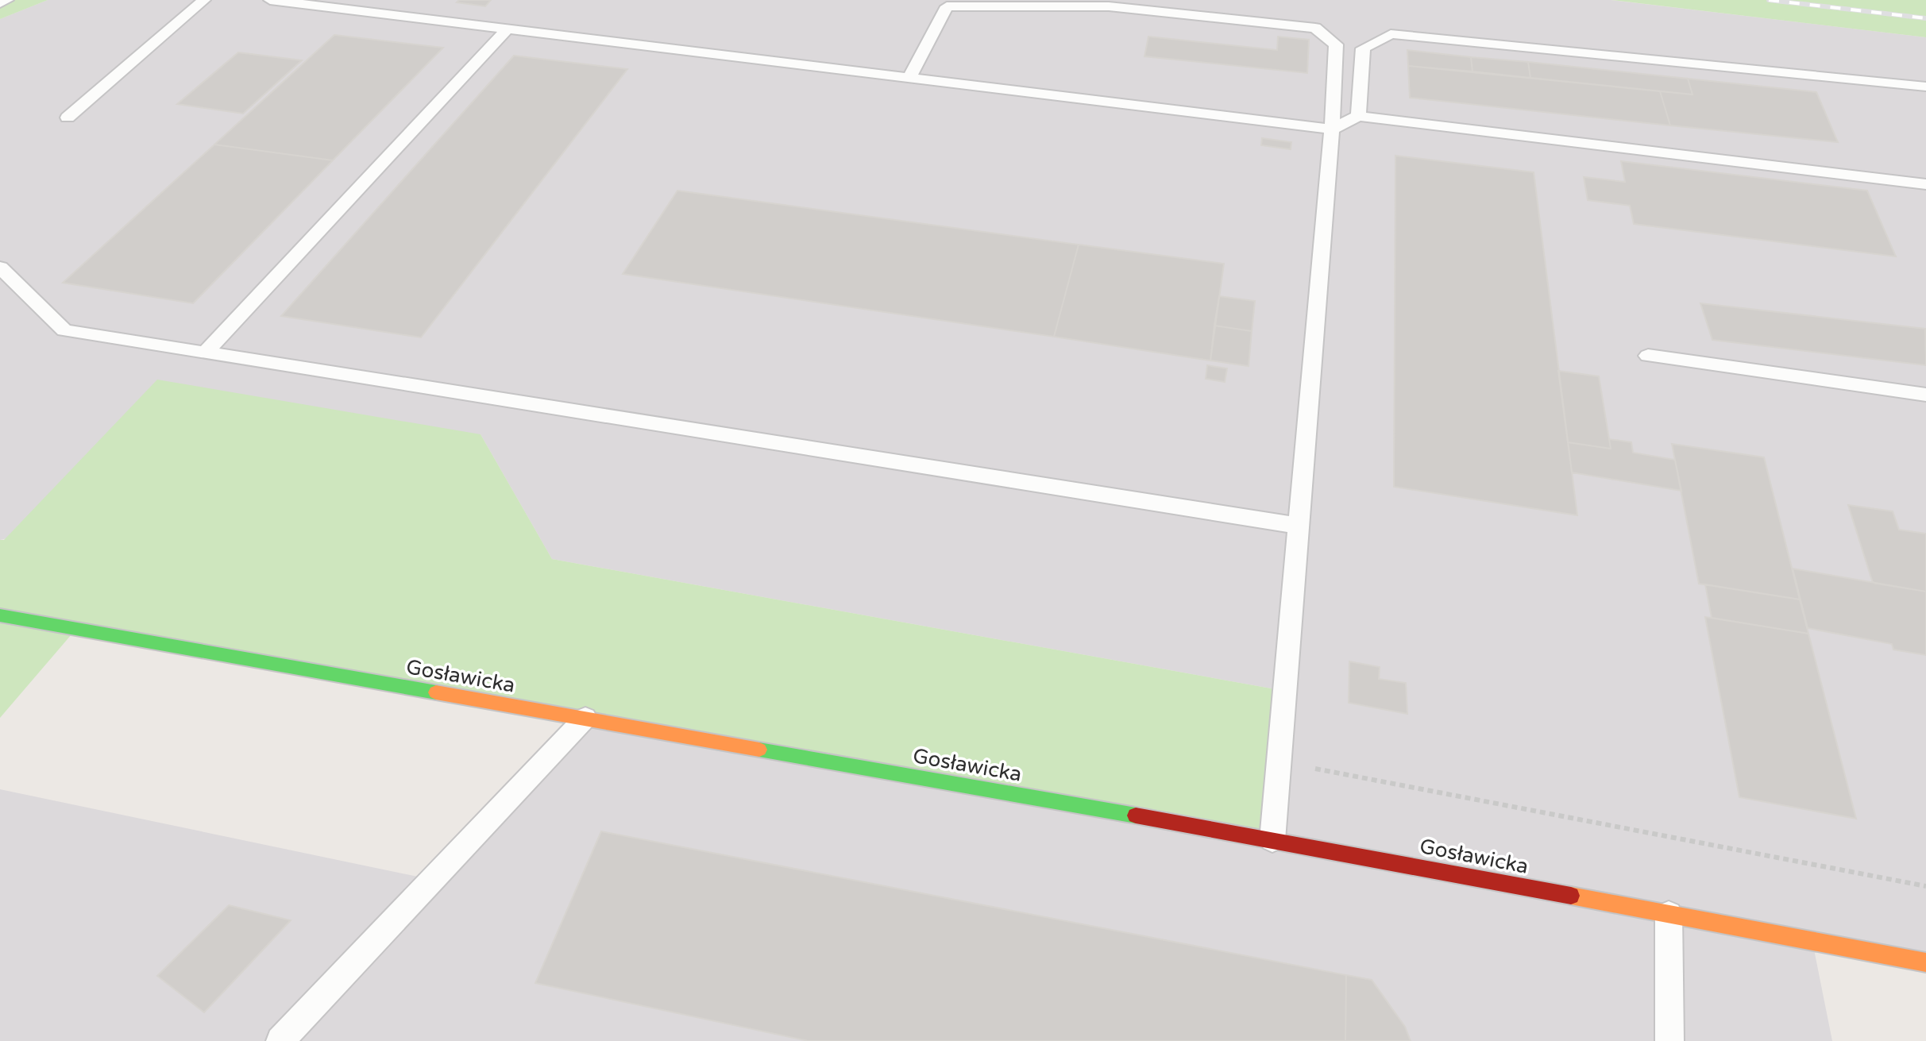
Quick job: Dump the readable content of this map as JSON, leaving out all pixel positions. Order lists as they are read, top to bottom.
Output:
{
  "streets": {
    "street": ["Gosławicka"]
  }
}
